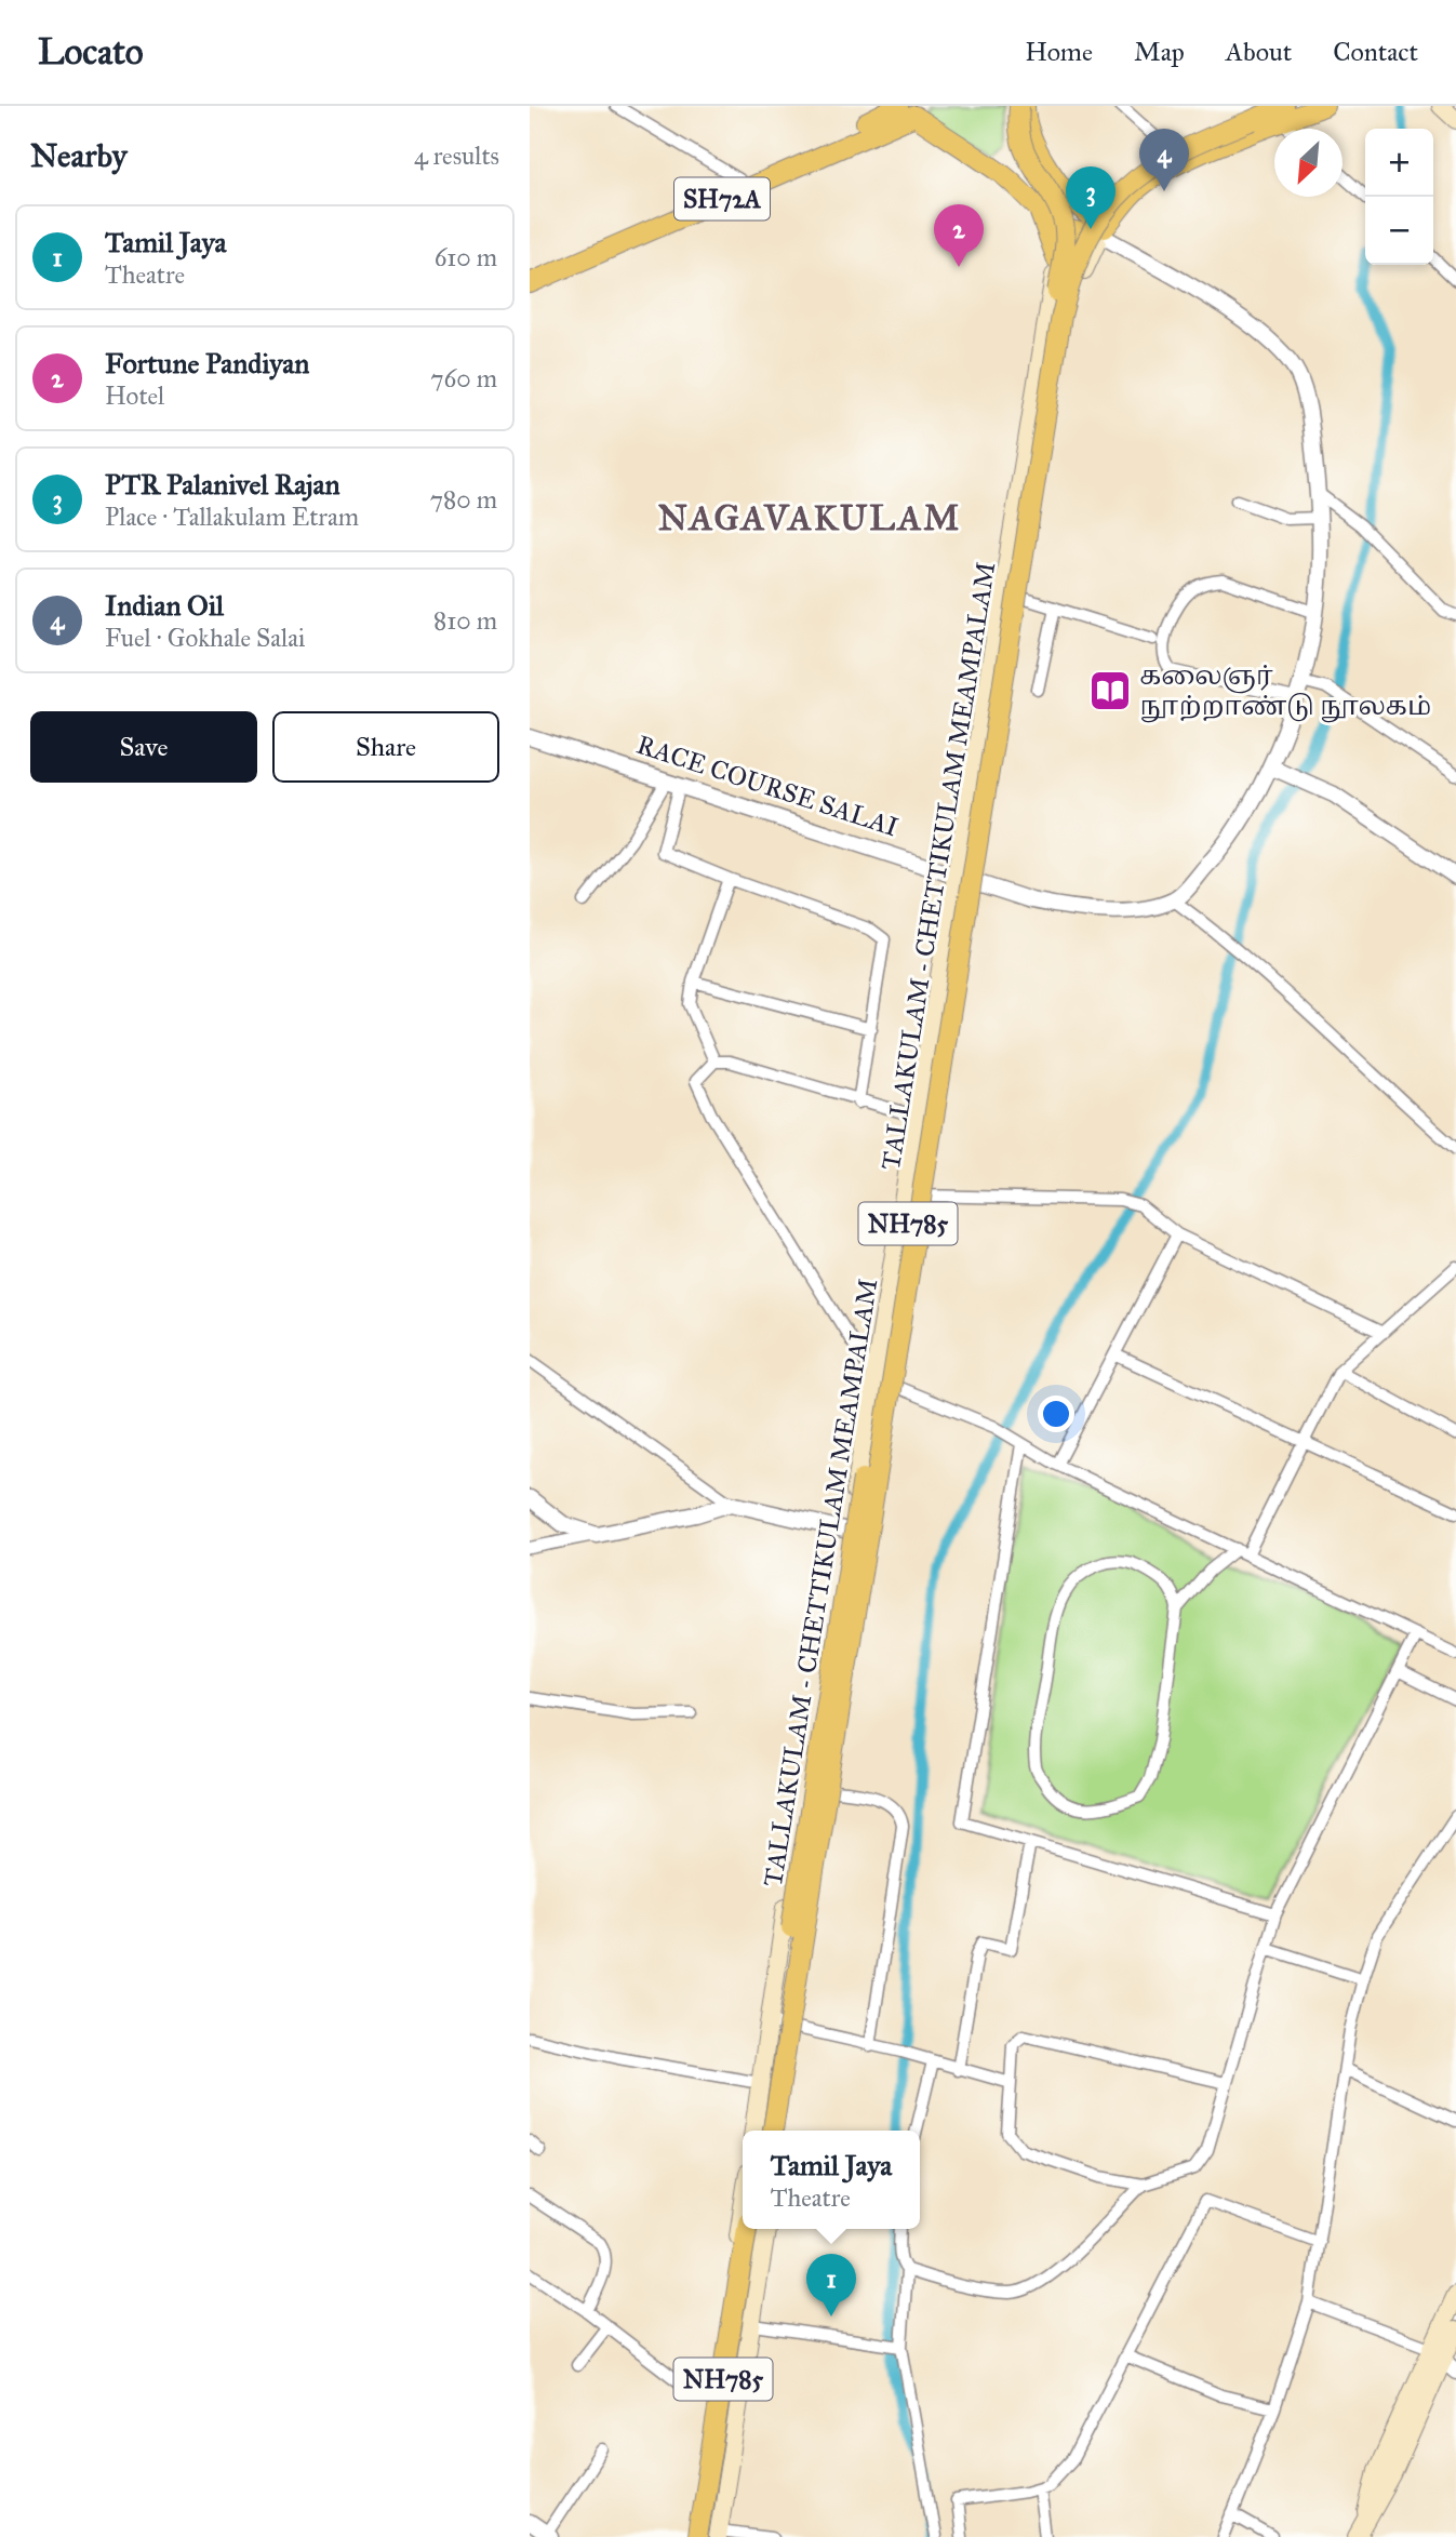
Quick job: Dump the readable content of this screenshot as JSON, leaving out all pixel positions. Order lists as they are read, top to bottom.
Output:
{
  "streets": {
    "main road": ["SH72A", "TALLAKULAM - CHETTIKULAM MEAMPALAM", "NH785"],
    "street": ["RACE COURSE SALAI"]
  },
  "districts": ["NAGAVAKULAM"],
  "places": {
    "library": ["கலைஞர் நூற்றாண்டு நூலகம்"]
  },
  "north": "bottom left",
  "page": {
    "header": "Locato",
    "nav": [
      "Home",
      "Map",
      "About",
      "Contact"
    ],
    "heading": ["Nearby", "4 results"],
    "map_buttons": ["+", "−"],
    "pins": [
      "4",
      "3",
      "2",
      "1"
    ],
    "list": [
      {
        "mark": "1",
        "name": "Tamil Jaya",
        "note": "Theatre",
        "value": "610 m"
      },
      {
        "mark": "2",
        "name": "Fortune Pandiyan",
        "note": "Hotel",
        "value": "760 m"
      },
      {
        "mark": "3",
        "name": "PTR Palanivel Rajan",
        "note": "Place · Tallakulam Etram",
        "value": "780 m"
      },
      {
        "mark": "4",
        "name": "Indian Oil",
        "note": "Fuel · Gokhale Salai",
        "value": "810 m"
      }
    ],
    "buttons": ["Save", "Share"],
    "popup": ["Tamil Jaya", "Theatre"]
  }
}
